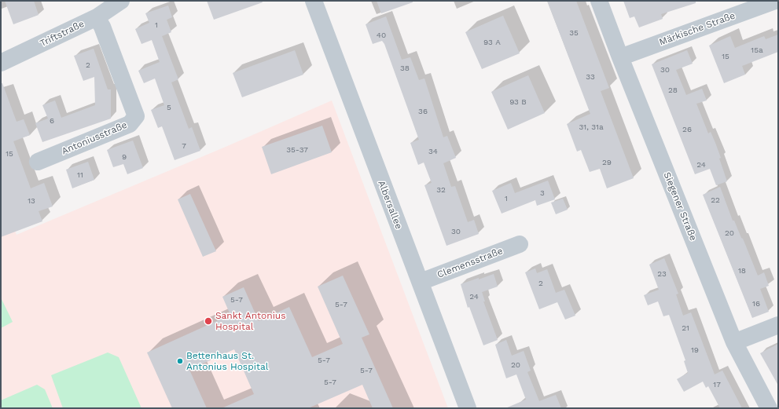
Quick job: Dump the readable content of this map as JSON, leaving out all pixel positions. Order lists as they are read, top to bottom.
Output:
{
  "streets": {
    "street": [
      "Märkische Straße",
      "Triftstraße",
      "Antoniusstraße",
      "Albersallee",
      "Siegener Straße",
      "Clemensstraße"
    ]
  },
  "crossings": [
    ["Märkische Straße", "Siegener Straße"],
    ["Triftstraße", "Antoniusstraße"],
    ["Albersallee", "Clemensstraße"]
  ],
  "places": ["Sankt Antonius Hospital", "Bettenhaus St. Antonius Hospital"],
  "house_numbers": [
    "1",
    "35",
    "40",
    "93 A",
    "15a",
    "15",
    "2",
    "38",
    "30",
    "33",
    "28",
    "93 B",
    "5",
    "36",
    "6",
    "31, 31a",
    "26",
    "7",
    "35-37",
    "34",
    "15",
    "9",
    "29",
    "24",
    "11",
    "32",
    "3",
    "1",
    "22",
    "13",
    "30",
    "20",
    "18",
    "23",
    "2",
    "24",
    "5-7",
    "16",
    "5-7",
    "21",
    "19",
    "5-7",
    "20",
    "5-7",
    "5-7",
    "17"
  ]
}
